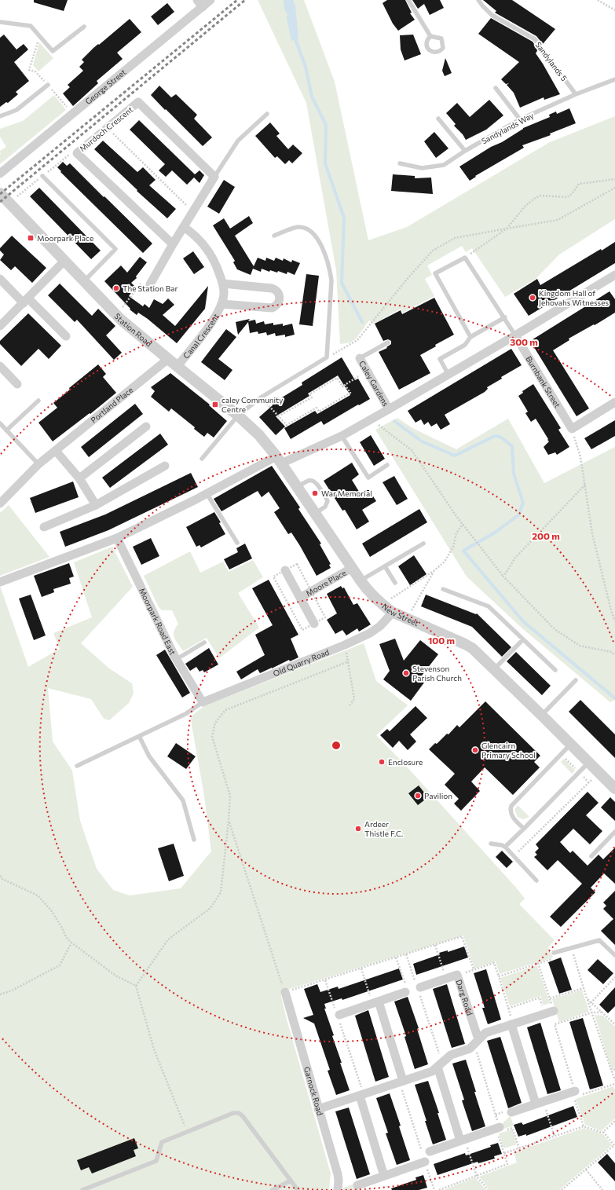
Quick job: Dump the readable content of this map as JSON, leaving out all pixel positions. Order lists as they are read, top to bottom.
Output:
{
  "streets": {
    "street": [
      "George Street",
      "Murdoch Crescent",
      "Station Road",
      "Canal Crescent",
      "Burnbank Street",
      "Caley Gardens",
      "Portland Place",
      "Moore Place",
      "New Street",
      "Moorpark Road East",
      "Old Quarry Road",
      "Darg Road",
      "Garnock Road"
    ],
    "lane": ["Sandylands 5", "Sandylands Way"]
  },
  "crossings": [
    ["Sandylands 5", "Sandylands Way"],
    ["Station Road", "Canal Crescent"],
    ["Station Road", "Portland Place"],
    ["Station Road", "New Street"],
    ["Moore Place", "New Street"],
    ["New Street", "Old Quarry Road"],
    ["Moorpark Road East", "Old Quarry Road"]
  ],
  "places": {
    "transit": ["Moorpark Place", "caley Community Centre"],
    "other": [
      "The Station Bar",
      "Kingdom Hall of Jehovahs Witnesses",
      "War Memorial",
      "Stevenson Parish Church",
      "Glencairn Primary School",
      "Enclosure",
      "Pavilion",
      "Ardeer Thistle F.C."
    ]
  },
  "rings": ["300 m", "200 m", "100 m"]
}
